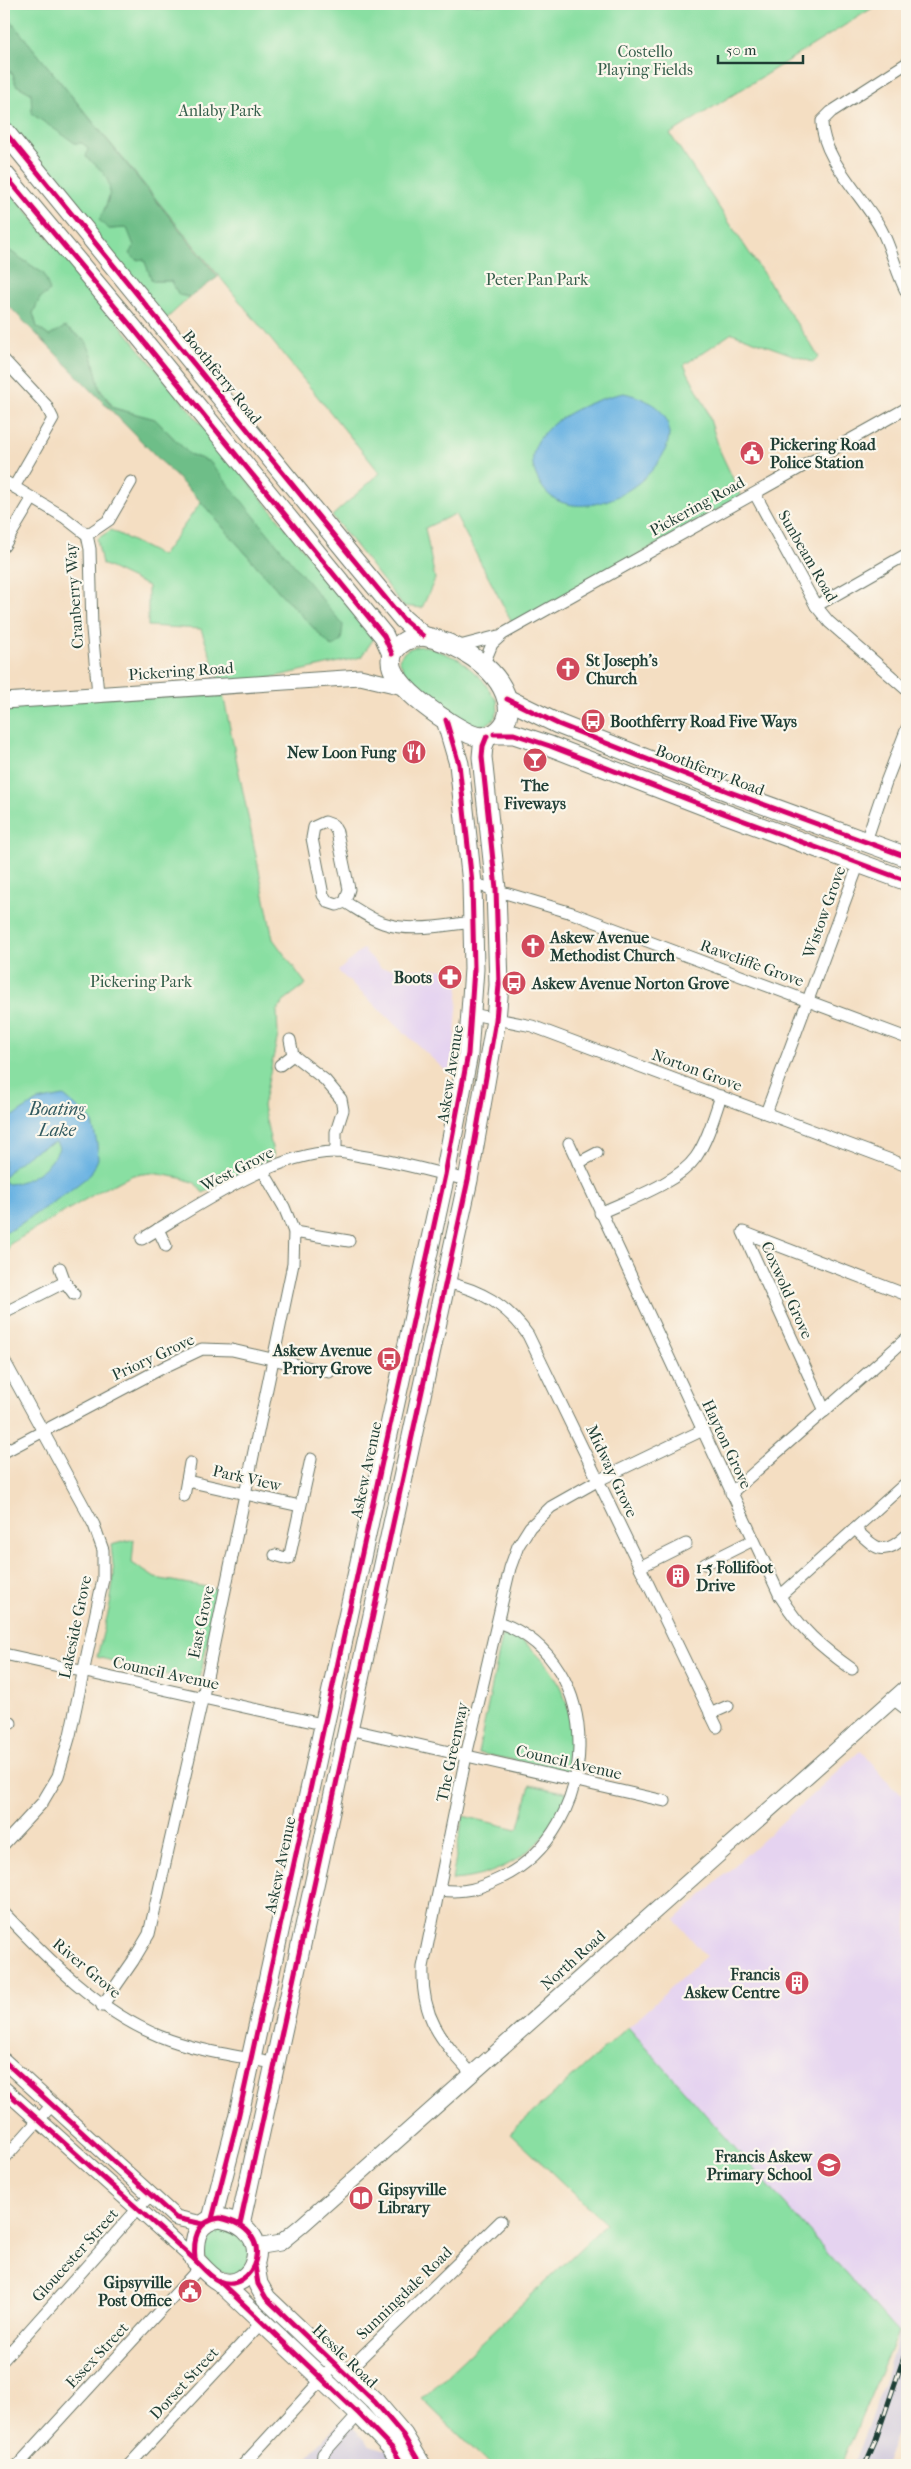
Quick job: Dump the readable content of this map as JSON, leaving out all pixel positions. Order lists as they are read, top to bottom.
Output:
{
  "streets": {
    "main road": ["Boothferry Road", "Askew Avenue", "Hessle Road"],
    "street": [
      "Pickering Road",
      "Sunbeam Road",
      "Cranberry Way",
      "Wistow Grove",
      "Rawcliffe Grove",
      "Norton Grove",
      "West Grove",
      "Coxwold Grove",
      "Priory Grove",
      "Hayton Grove",
      "Midway Grove",
      "Park View",
      "East Grove",
      "Lakeside Grove",
      "Council Avenue",
      "The Greenway",
      "North Road",
      "River Grove",
      "Gloucester Street",
      "Sunningdale Road",
      "Essex Street",
      "Dorset Street"
    ]
  },
  "crossings": [
    ["Pickering Road", "Sunbeam Road"],
    ["Pickering Road", "Cranberry Way"],
    ["Wistow Grove", "Rawcliffe Grove"],
    ["Wistow Grove", "Norton Grove"],
    ["Rawcliffe Grove", "Askew Avenue"],
    ["Norton Grove", "Askew Avenue"],
    ["Askew Avenue", "West Grove"],
    ["Askew Avenue", "Council Avenue"],
    ["Askew Avenue", "North Road"],
    ["Askew Avenue", "River Grove"],
    ["Askew Avenue", "Essex Street"],
    ["Askew Avenue", "Hessle Road"],
    ["West Grove", "East Grove"],
    ["Priory Grove", "East Grove"],
    ["Priory Grove", "Lakeside Grove"],
    ["Hayton Grove", "The Greenway"],
    ["Midway Grove", "The Greenway"],
    ["Park View", "East Grove"],
    ["East Grove", "Council Avenue"],
    ["East Grove", "River Grove"],
    ["Lakeside Grove", "Council Avenue"],
    ["Council Avenue", "The Greenway"],
    ["The Greenway", "North Road"],
    ["North Road", "Essex Street"],
    ["North Road", "Hessle Road"],
    ["Sunningdale Road", "Hessle Road"],
    ["Essex Street", "Hessle Road"],
    ["Hessle Road", "Dorset Street"]
  ],
  "water": ["Boating Lake"],
  "parks": [
    "Costello Playing Fields",
    "Anlaby Park",
    "Peter Pan Park",
    "Pickering Park"
  ],
  "places": {
    "public building": ["Pickering Road Police Station", "Gipsyville Post Office"],
    "church": ["St Joseph's Church", "Askew Avenue Methodist Church"],
    "bus stop": ["Boothferry Road Five Ways", "Askew Avenue Norton Grove", "Askew Avenue Priory Grove"],
    "restaurant": ["New Loon Fung"],
    "bar": ["The Fiveways"],
    "pharmacy": ["Boots"],
    "building": ["1-5 Follifoot Drive", "Francis Askew Centre"],
    "school or university": ["Francis Askew Primary School"],
    "library": ["Gipsyville Library"]
  },
  "scale_bar": "50 m"
}
